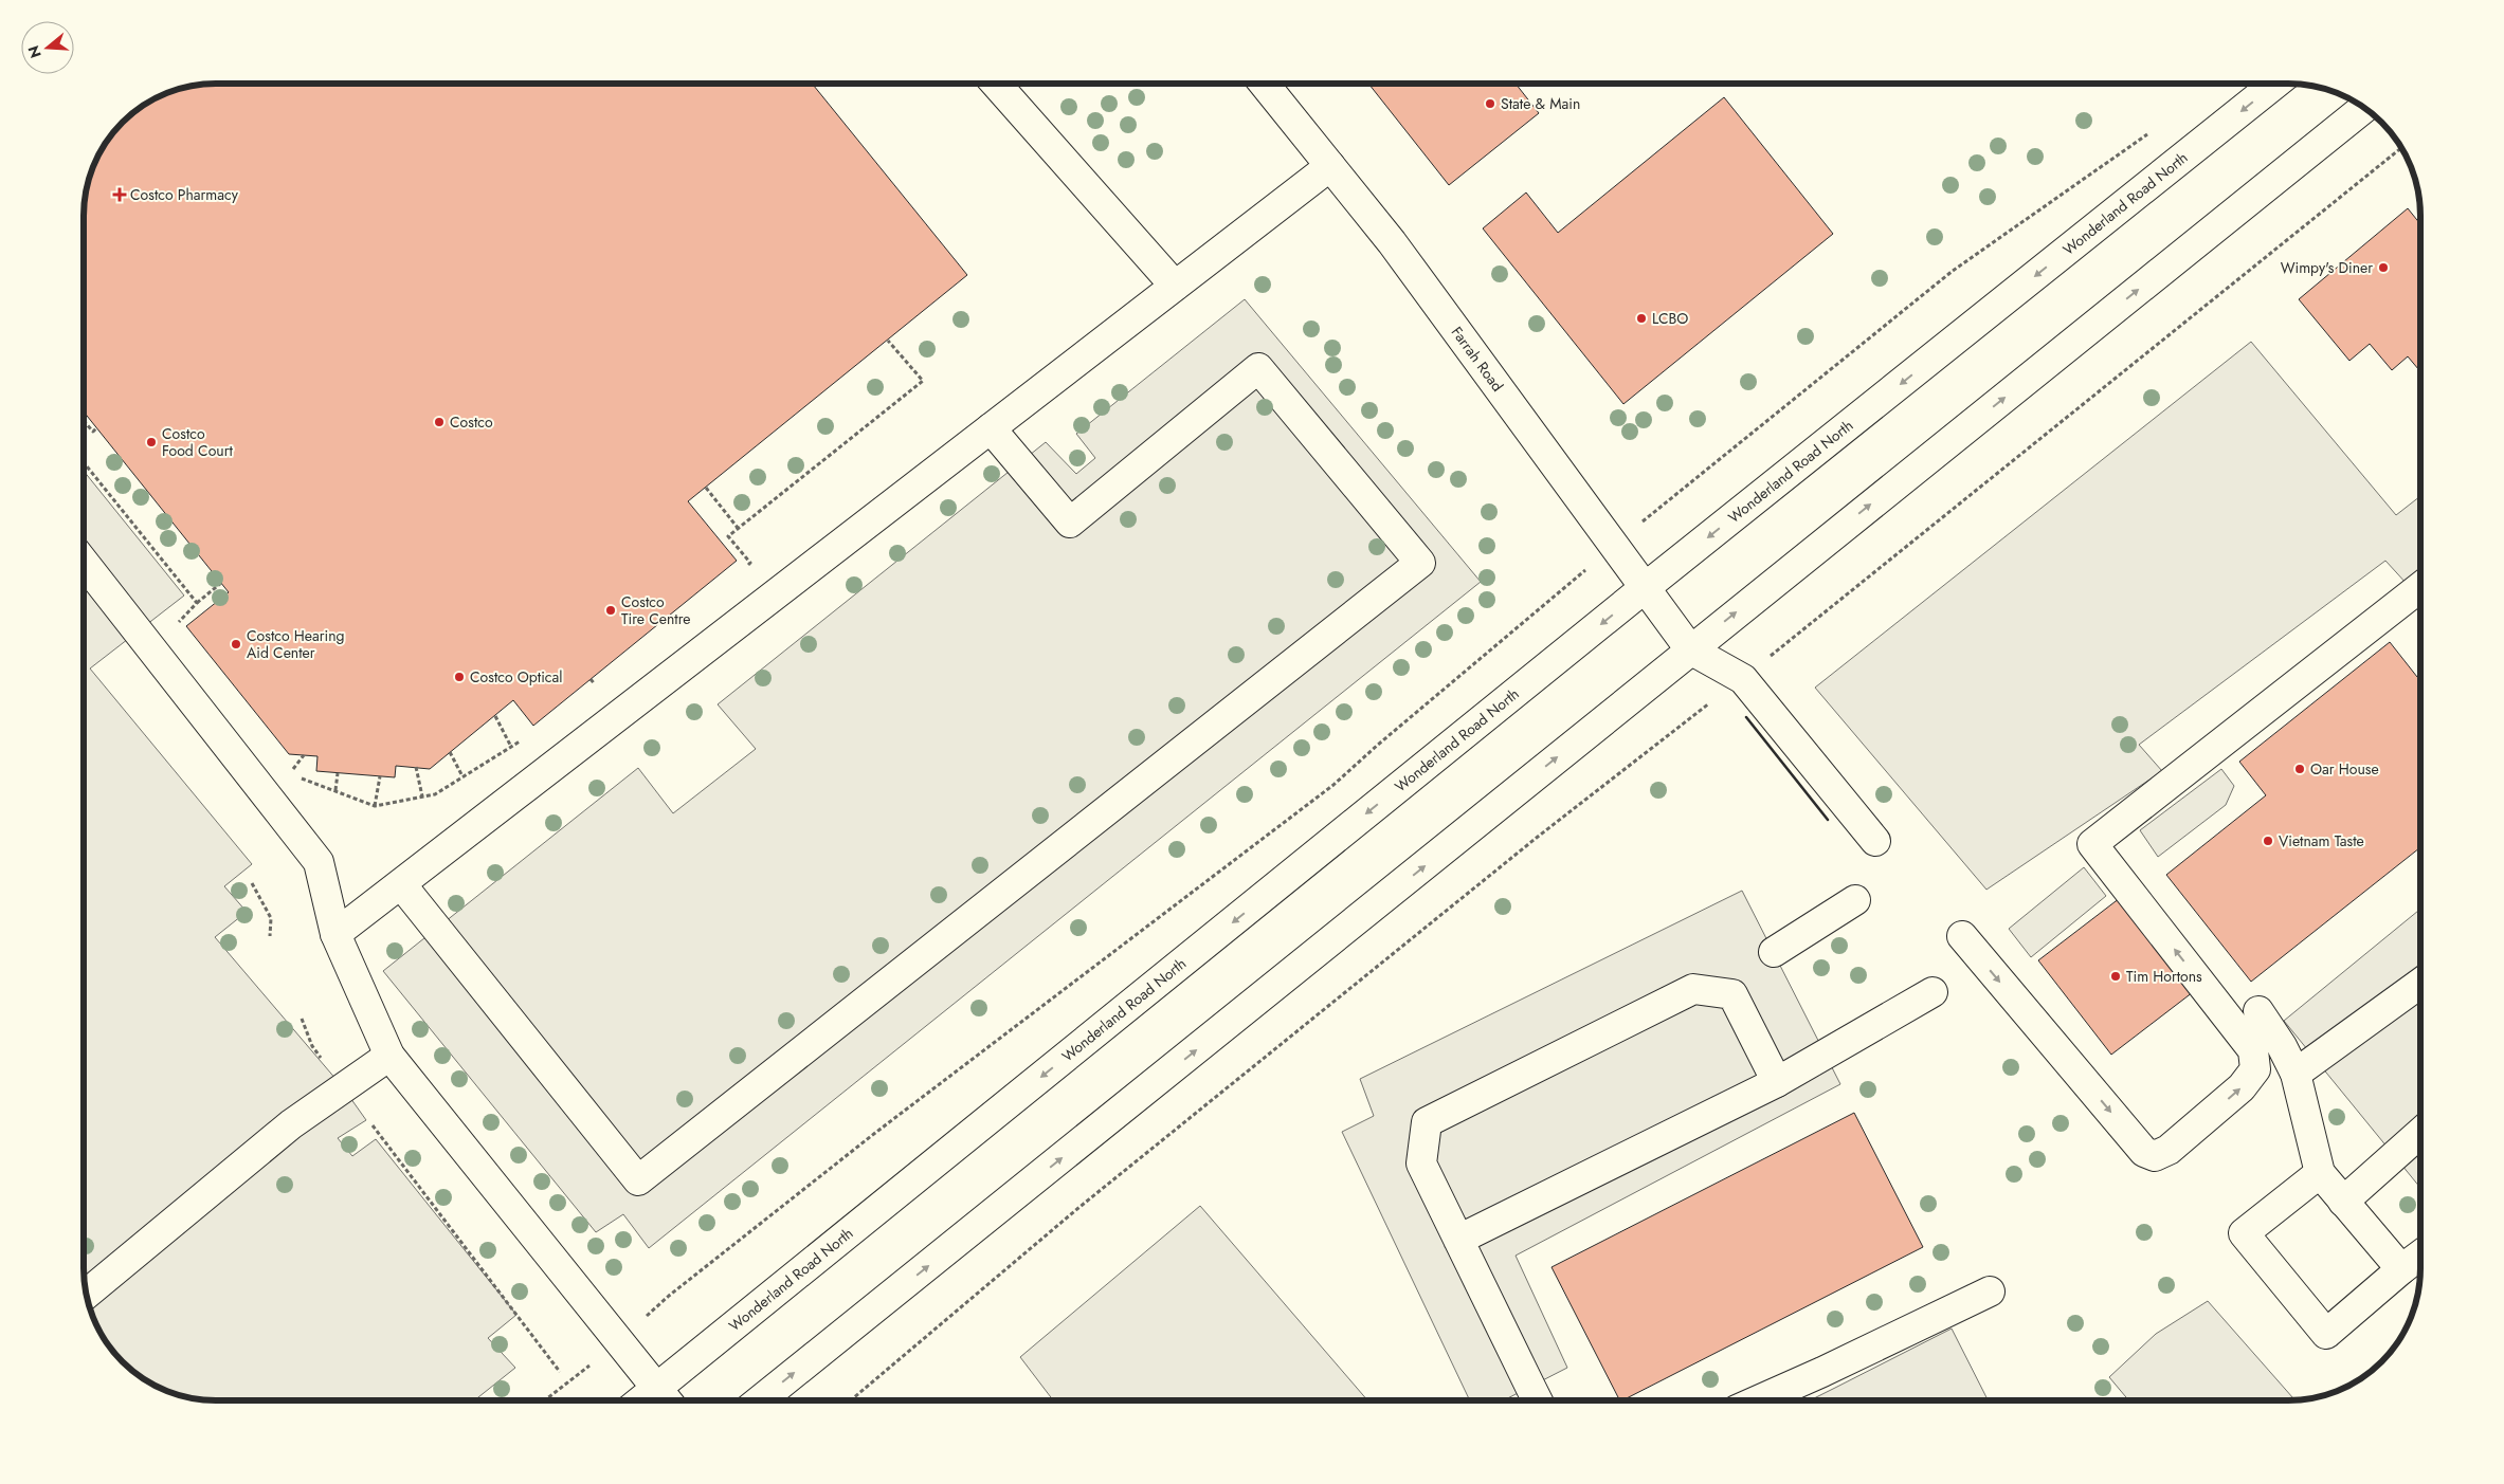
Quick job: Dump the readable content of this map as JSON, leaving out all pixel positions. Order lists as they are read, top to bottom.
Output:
{
  "streets": {
    "main road": ["Wonderland Road North", "Farrah Road"]
  },
  "crossings": [
    ["Wonderland Road North", "Farrah Road"]
  ],
  "places": {
    "other": [
      "State & Main",
      "Wimpy's Diner",
      "LCBO",
      "Costco",
      "Costco Food Court",
      "Costco Tire Centre",
      "Costco Hearing Aid Center",
      "Costco Optical",
      "Oar House",
      "Vietnam Taste",
      "Tim Hortons"
    ],
    "health": ["Costco Pharmacy"]
  },
  "north": "left"
}
